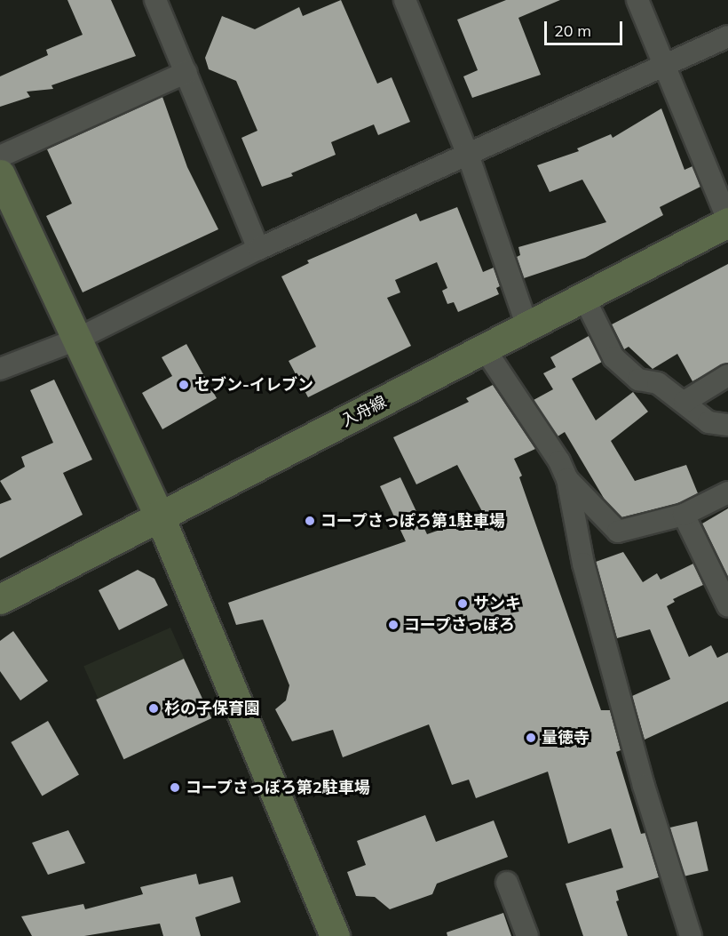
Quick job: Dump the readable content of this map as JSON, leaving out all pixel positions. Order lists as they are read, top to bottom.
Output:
{
  "streets": {
    "street": ["入舟線"]
  },
  "places": [
    "セブン-イレブン",
    "コープさっぽろ第1駐車場",
    "サンキ",
    "コープさっぽろ",
    "杉の子保育園",
    "量徳寺",
    "コープさっぽろ第2駐車場"
  ],
  "scale_bar": "20 m"
}
